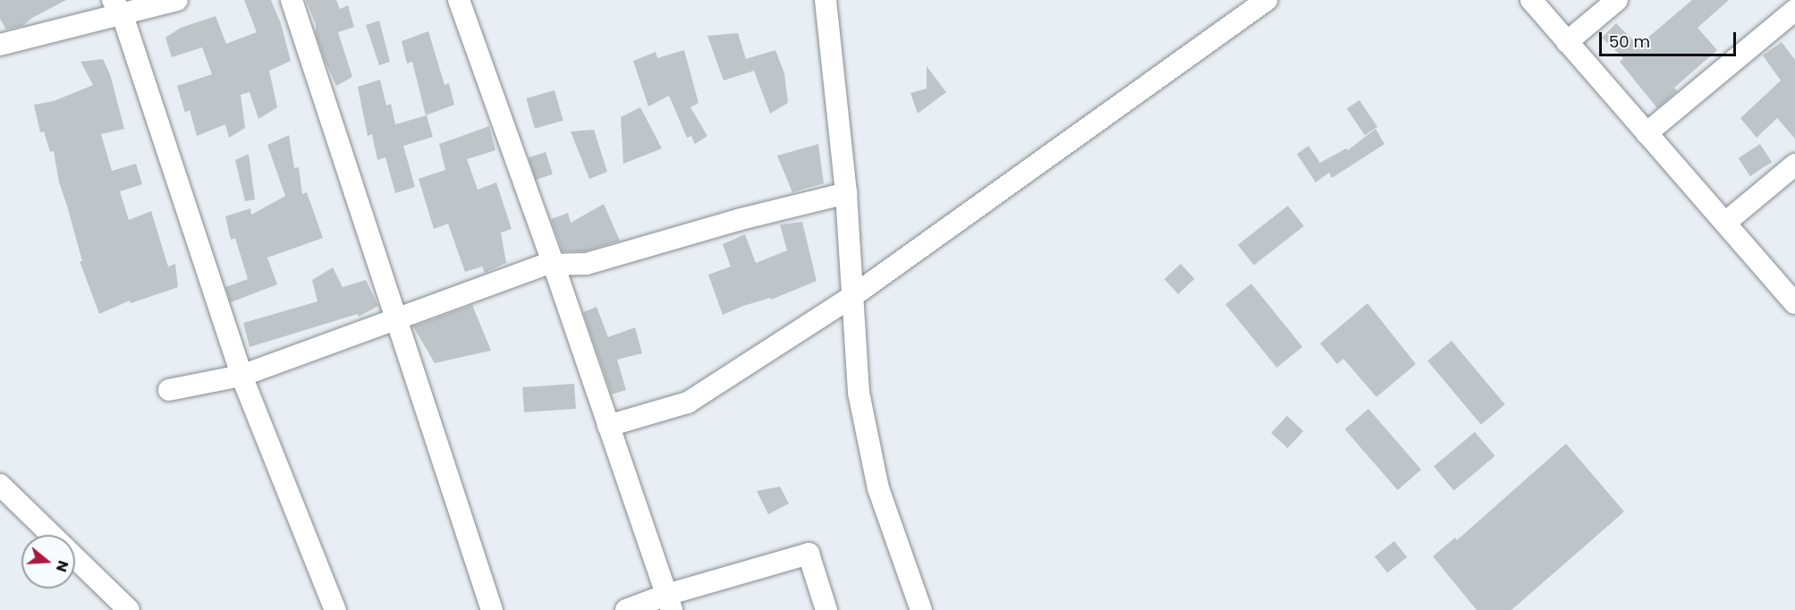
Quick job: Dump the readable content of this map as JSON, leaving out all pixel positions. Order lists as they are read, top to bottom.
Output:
{
  "scale_bar": "50 m",
  "north": "right"
}
